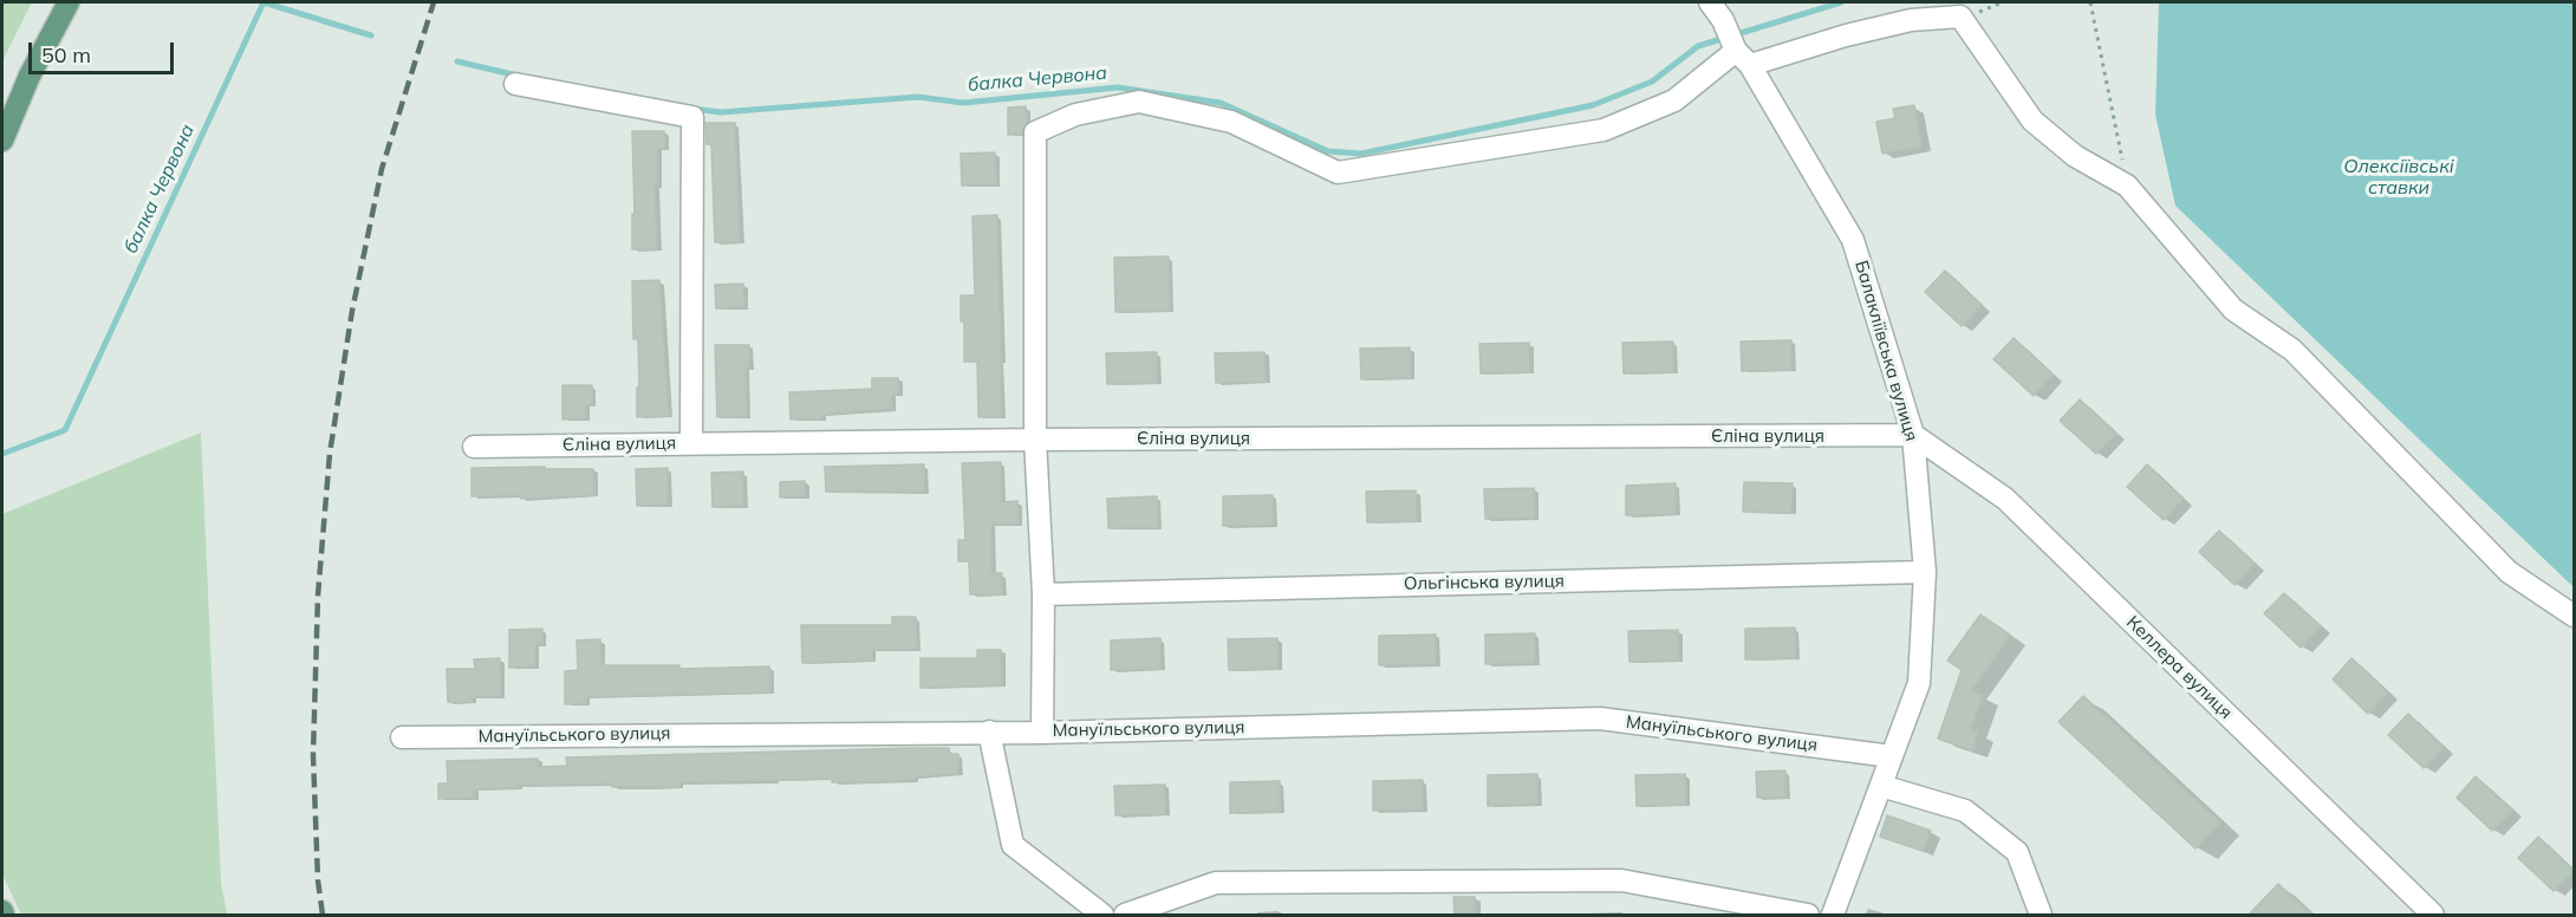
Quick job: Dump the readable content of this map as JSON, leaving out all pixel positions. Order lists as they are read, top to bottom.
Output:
{
  "streets": {
    "street": [
      "Балакліївська вулиця",
      "Єліна вулиця",
      "Ольгінська вулиця",
      "Келлера вулиця",
      "Мануїльського вулиця"
    ]
  },
  "crossings": [
    ["Балакліївська вулиця", "Єліна вулиця"],
    ["Балакліївська вулиця", "Ольгінська вулиця"],
    ["Балакліївська вулиця", "Келлера вулиця"],
    ["Балакліївська вулиця", "Мануїльського вулиця"],
    ["Єліна вулиця", "Келлера вулиця"]
  ],
  "water": ["балка Червона", "Олексіївські ставки"],
  "scale_bar": "50 m"
}
